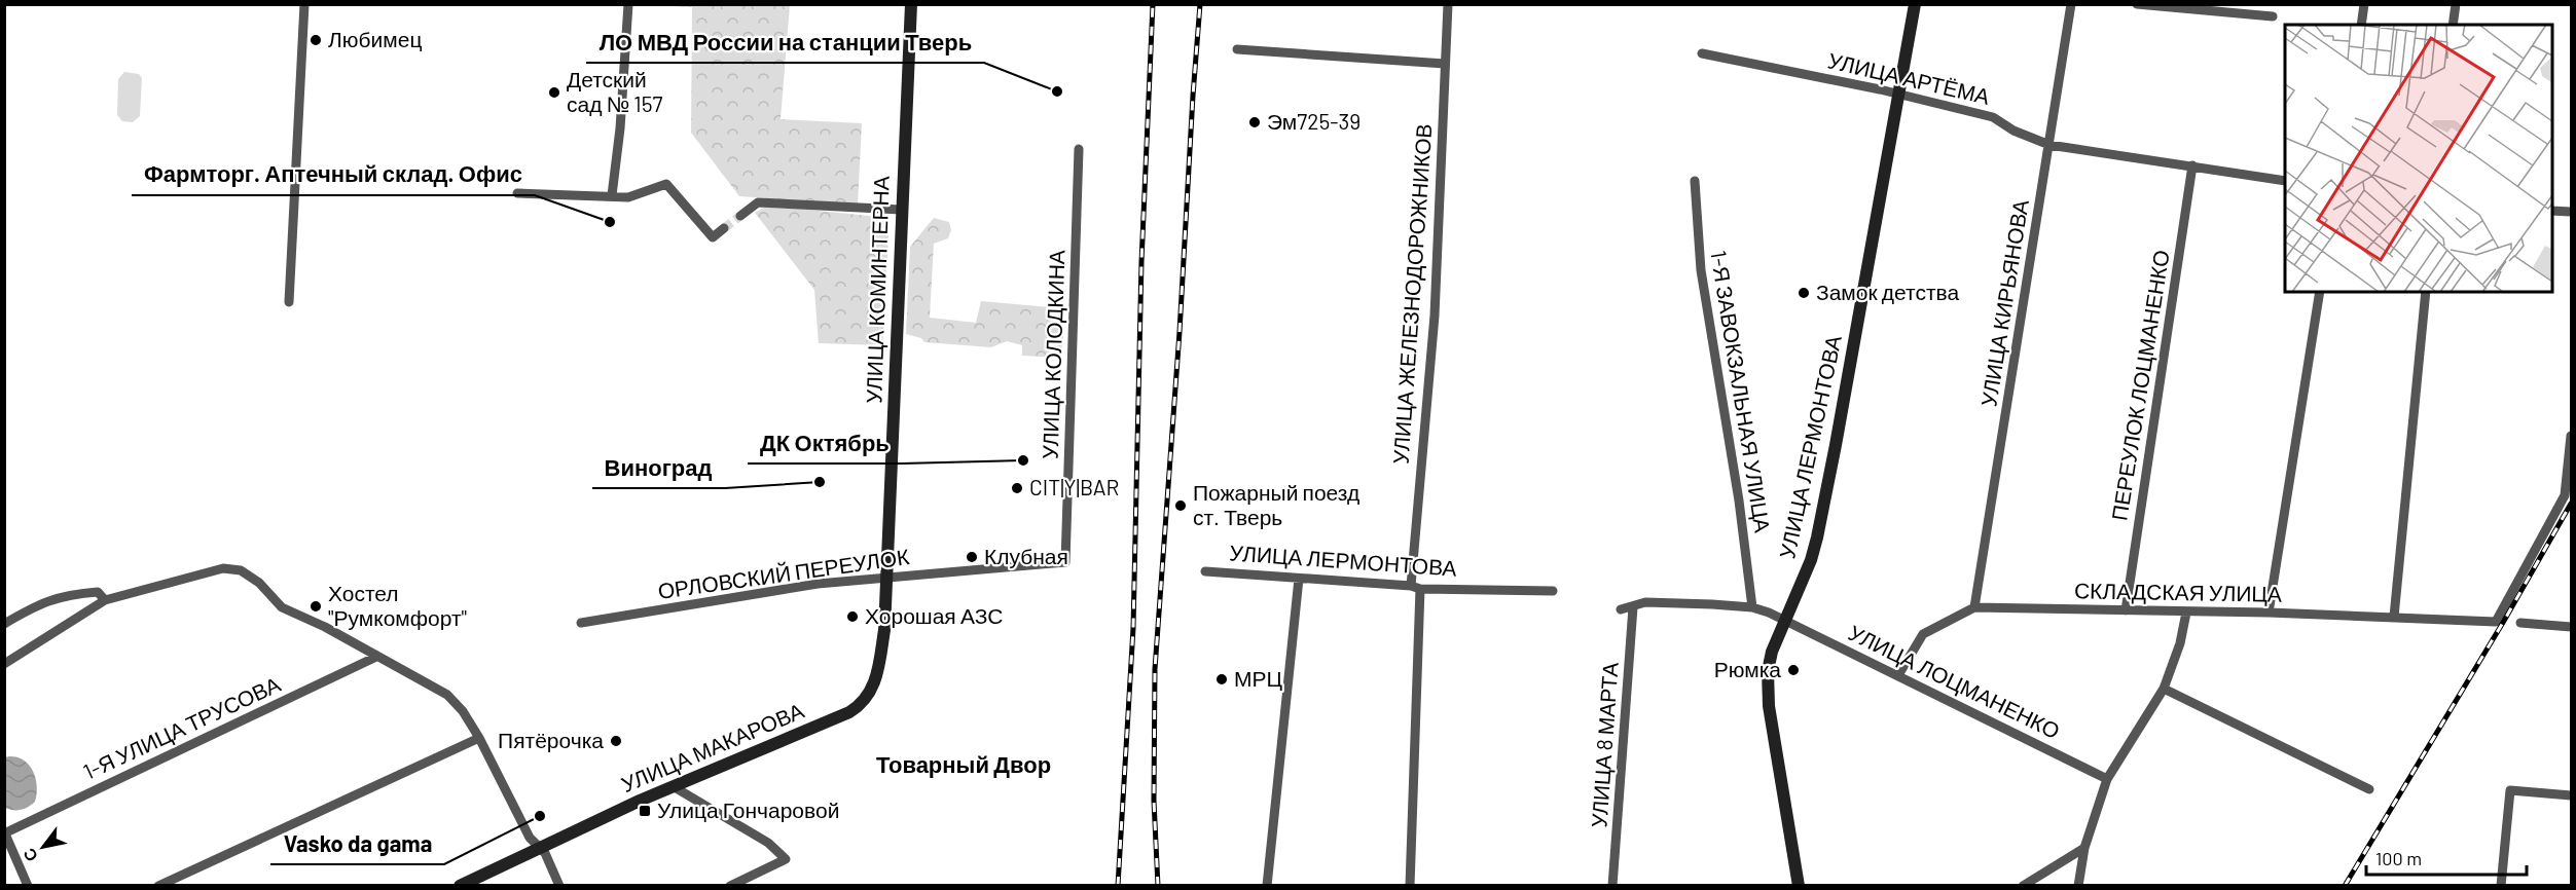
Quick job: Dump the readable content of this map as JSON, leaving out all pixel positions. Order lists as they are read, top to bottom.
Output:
{
  "streets": {
    "main road": ["УЛИЦА КОМИНТЕРНА", "УЛИЦА ЛЕРМОНТОВА", "УЛИЦА МАКАРОВА"],
    "street": [
      "УЛИЦА АРТЁМА",
      "УЛИЦА ЖЕЛЕЗНОДОРОЖНИКОВ",
      "УЛИЦА КИРЬЯНОВА",
      "УЛИЦА КОЛОДКИНА",
      "ПЕРЕУЛОК ЛОЦМАНЕНКО",
      "1-Я ЗАВОКЗАЛЬНАЯ УЛИЦА",
      "ОРЛОВСКИЙ ПЕРЕУЛОК",
      "СКЛАДСКАЯ УЛИЦА",
      "УЛИЦА ЛОЦМАНЕНКО",
      "1-Я УЛИЦА ТРУСОВА",
      "УЛИЦА 8 МАРТА"
    ]
  },
  "crossings": [
    ["УЛИЦА АРТЁМА", "УЛИЦА КИРЬЯНОВА"],
    ["УЛИЦА АРТЁМА", "ПЕРЕУЛОК ЛОЦМАНЕНКО"],
    ["УЛИЦА АРТЁМА", "УЛИЦА ЛЕРМОНТОВА"],
    ["УЛИЦА КОМИНТЕРНА", "ОРЛОВСКИЙ ПЕРЕУЛОК"],
    ["УЛИЦА КОМИНТЕРНА", "УЛИЦА МАКАРОВА"],
    ["УЛИЦА ЖЕЛЕЗНОДОРОЖНИКОВ", "УЛИЦА ЛЕРМОНТОВА"],
    ["УЛИЦА КИРЬЯНОВА", "СКЛАДСКАЯ УЛИЦА"],
    ["УЛИЦА КОЛОДКИНА", "ОРЛОВСКИЙ ПЕРЕУЛОК"],
    ["ПЕРЕУЛОК ЛОЦМАНЕНКО", "СКЛАДСКАЯ УЛИЦА"],
    ["УЛИЦА ЛЕРМОНТОВА", "УЛИЦА ЛОЦМАНЕНКО"],
    ["ОРЛОВСКИЙ ПЕРЕУЛОК", "УЛИЦА МАКАРОВА"],
    ["СКЛАДСКАЯ УЛИЦА", "УЛИЦА ЛОЦМАНЕНКО"]
  ],
  "districts": ["Товарный Двор"],
  "places": {
    "other": [
      "Любимец",
      "ЛО МВД России на станции Тверь",
      "Детский сад № 157",
      "Эм725-39",
      "Фармторг. Аптечный склад. Офис",
      "Замок детства",
      "ДК Октябрь",
      "Виноград",
      "CIT|Y|BAR",
      "Пожарный поезд ст. Тверь",
      "Клубная",
      "Хостел \"Румкомфорт\"",
      "Хорошая АЗС",
      "Рюмка",
      "МРЦ",
      "Пятёрочка",
      "Vasko da gama"
    ],
    "transit": ["Улица Гончаровой"]
  },
  "scale_bar": "100 m",
  "north": "bottom left"
}
